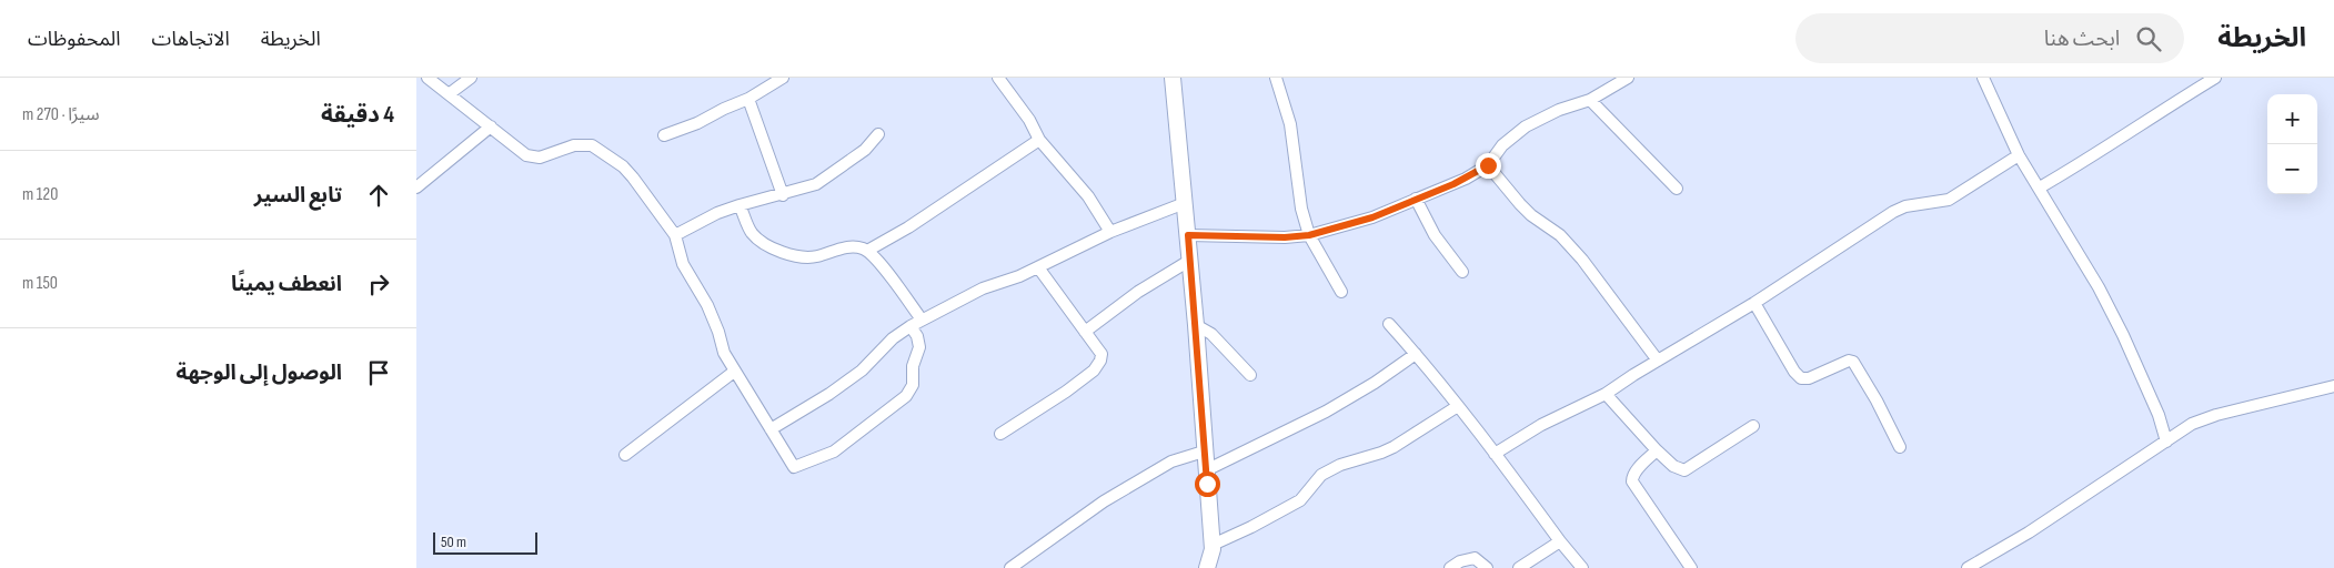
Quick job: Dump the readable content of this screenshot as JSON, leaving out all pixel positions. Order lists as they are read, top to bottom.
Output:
{
  "scale_bar": "50 m",
  "page": {
    "header": "الخريطة",
    "search": "ابحث هنا",
    "nav": ["الخريطة", "الاتجاهات", "المحفوظات"],
    "heading": ["4 دقيقة", "سيرًا · 270 m"],
    "map_buttons": ["+", "−"],
    "list": [
      ["تابع السير", "120 m"],
      ["انعطف يمينًا", "150 m"],
      "الوصول إلى الوجهة"
    ],
    "scale": "50 m"
  }
}
